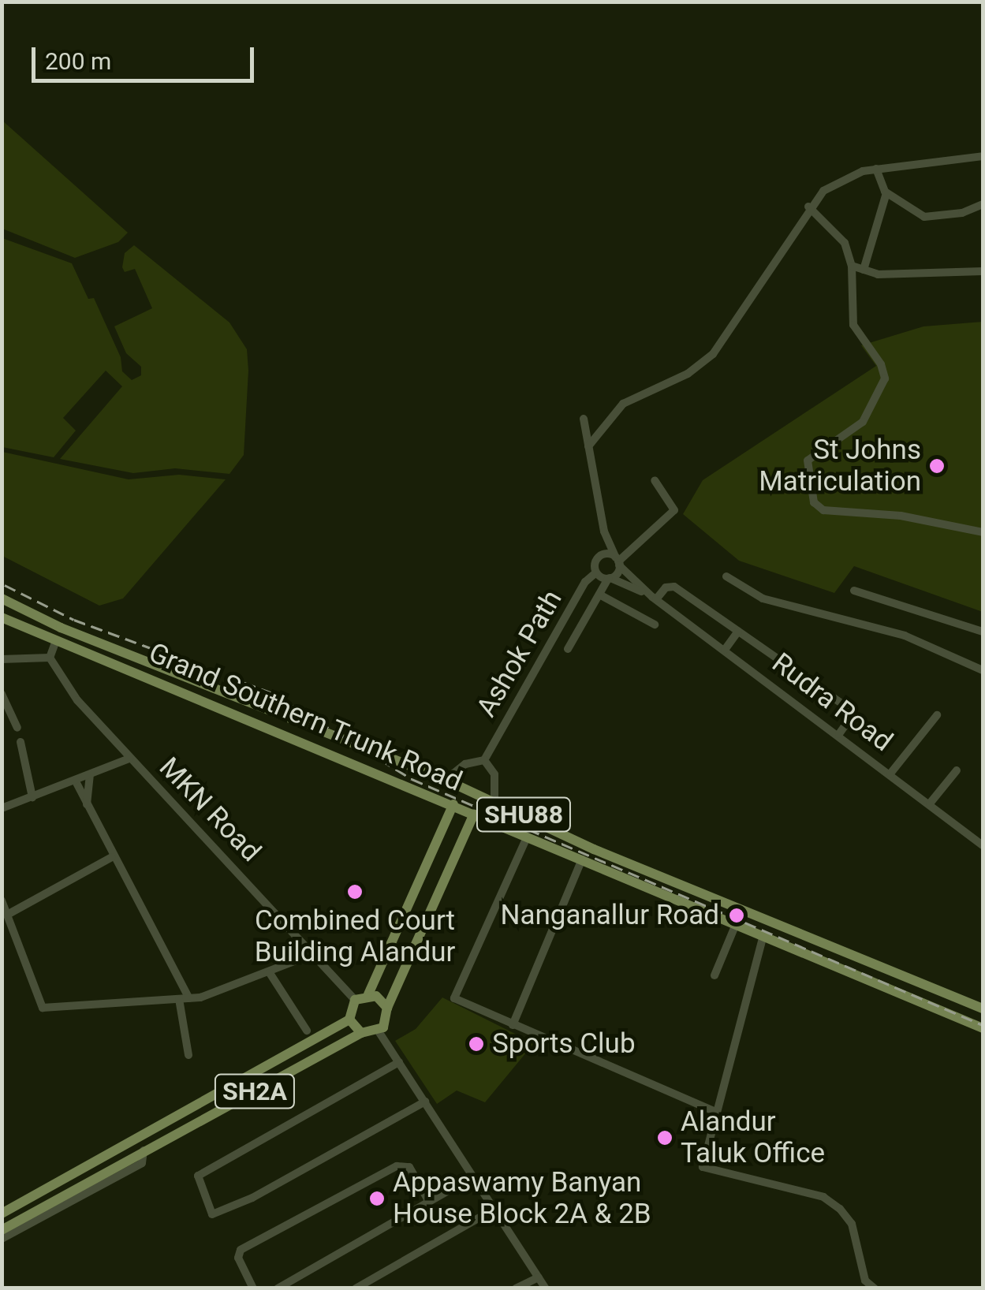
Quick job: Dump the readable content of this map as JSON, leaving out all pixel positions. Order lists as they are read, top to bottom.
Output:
{
  "streets": {
    "main road": ["Grand Southern Trunk Road", "SHU88", "SH2A"],
    "street": ["Ashok Path", "Rudra Road", "MKN Road"]
  },
  "crossings": [
    ["Ashok Path", "Rudra Road"],
    ["MKN Road", "SH2A"]
  ],
  "places": [
    "St Johns Matriculation",
    "Combined Court Building Alandur",
    "Nanganallur Road",
    "Sports Club",
    "Alandur Taluk Office",
    "Appaswamy Banyan House Block 2A & 2B"
  ],
  "scale_bar": "200 m"
}
